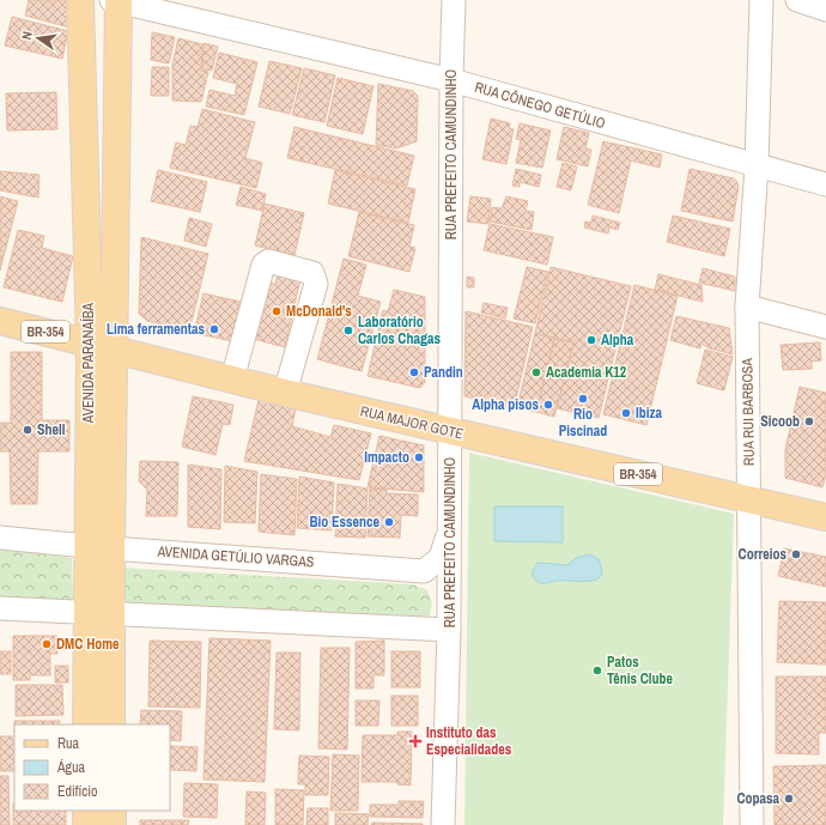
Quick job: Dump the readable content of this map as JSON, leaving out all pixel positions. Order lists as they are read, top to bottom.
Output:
{
  "streets": {
    "main road": ["BR-354", "AVENIDA PARANAÍBA", "RUA MAJOR GOTE"],
    "street": [
      "RUA CÔNEGO GETÚLIO",
      "RUA PREFEITO CAMUNDINHO",
      "RUA RUI BARBOSA",
      "AVENIDA GETÚLIO VARGAS"
    ]
  },
  "crossings": [
    ["RUA CÔNEGO GETÚLIO", "RUA PREFEITO CAMUNDINHO"],
    ["RUA CÔNEGO GETÚLIO", "AVENIDA PARANAÍBA"],
    ["RUA CÔNEGO GETÚLIO", "RUA RUI BARBOSA"],
    ["RUA PREFEITO CAMUNDINHO", "RUA MAJOR GOTE"],
    ["AVENIDA PARANAÍBA", "RUA MAJOR GOTE"],
    ["AVENIDA PARANAÍBA", "AVENIDA GETÚLIO VARGAS"],
    ["RUA RUI BARBOSA", "RUA MAJOR GOTE"]
  ],
  "places": {
    "other": [
      "McDonald's",
      "Lima ferramentas",
      "Laboratório Carlos Chagas",
      "Alpha",
      "Pandin",
      "Academia K12",
      "Rio Piscinad",
      "Alpha pisos",
      "Ibiza",
      "Sicoob",
      "Shell",
      "Impacto",
      "Bio Essence",
      "Correios",
      "DMC Home",
      "Patos Tênis Clube",
      "Copasa"
    ],
    "health": ["Instituto das Especialidades"]
  },
  "legend": ["Rua", "Água", "Edifício"],
  "north": "left"
}
